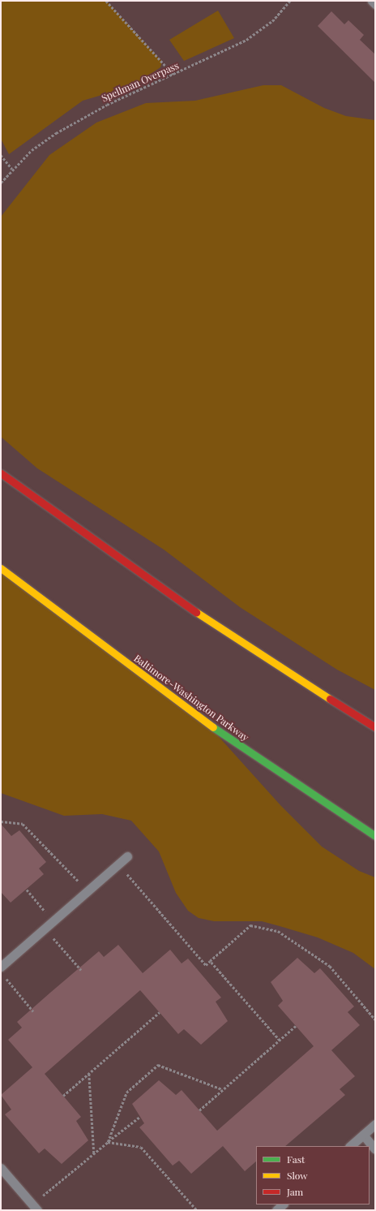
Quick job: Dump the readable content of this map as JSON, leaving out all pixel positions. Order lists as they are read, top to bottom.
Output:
{
  "streets": {
    "highway": ["Baltimore-Washington Parkway"],
    "path": ["Spellman Overpass"]
  },
  "legend": ["Fast", "Slow", "Jam"]
}
